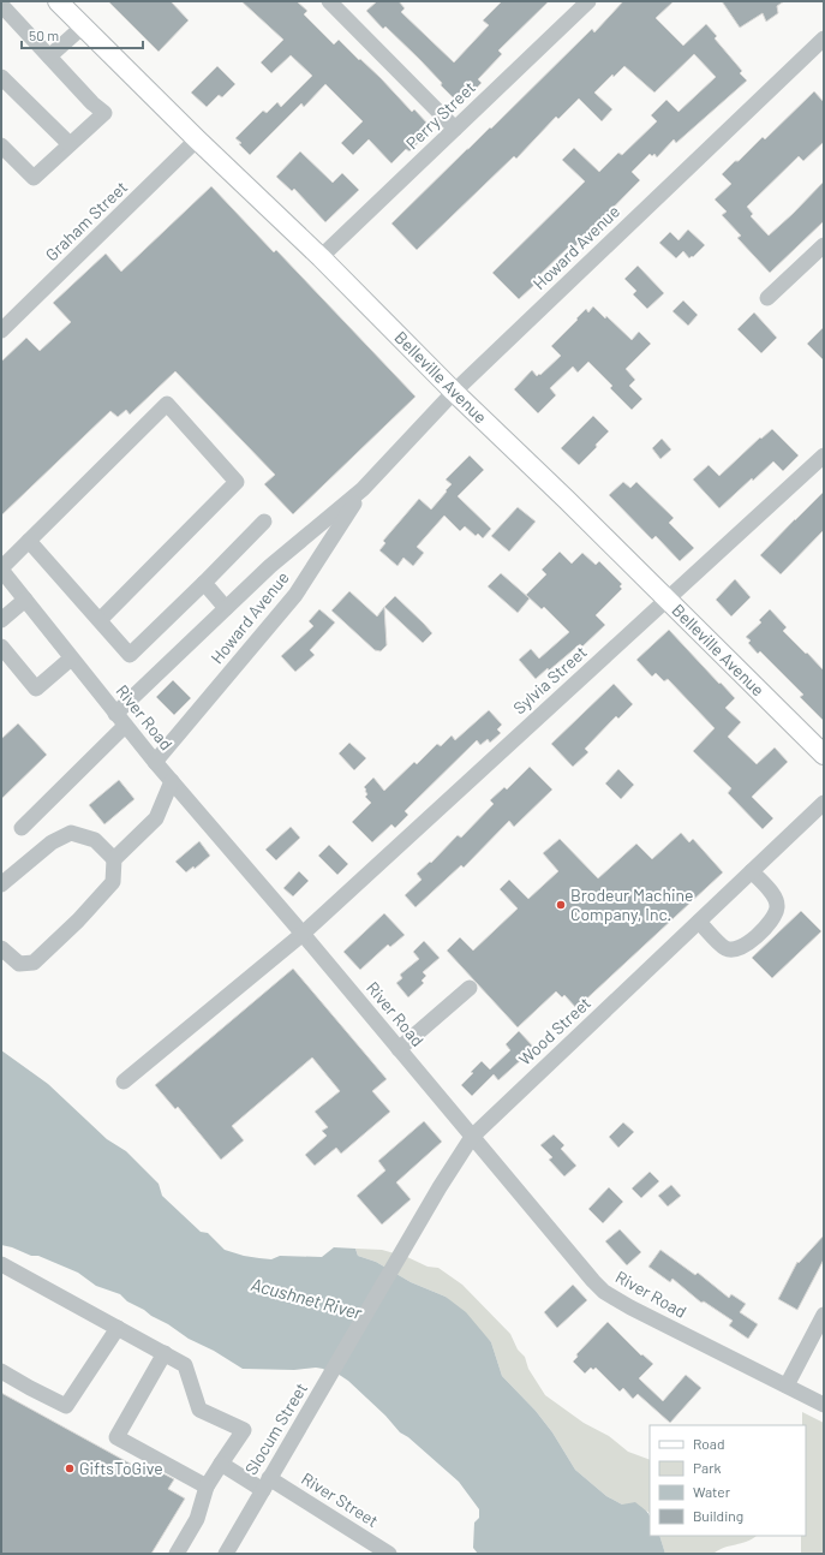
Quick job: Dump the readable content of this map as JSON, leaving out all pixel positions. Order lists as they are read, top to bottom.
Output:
{
  "streets": {
    "main road": ["Belleville Avenue"],
    "street": [
      "Perry Street",
      "Graham Street",
      "Howard Avenue",
      "Sylvia Street",
      "River Road",
      "Wood Street",
      "Slocum Street",
      "River Street"
    ]
  },
  "crossings": [
    ["Perry Street", "Belleville Avenue"],
    ["Graham Street", "Belleville Avenue"],
    ["Howard Avenue", "Belleville Avenue"],
    ["Howard Avenue", "River Road"],
    ["Belleville Avenue", "Sylvia Street"],
    ["Sylvia Street", "River Road"],
    ["River Road", "Wood Street"],
    ["Wood Street", "Slocum Street"],
    ["Slocum Street", "River Street"]
  ],
  "water": ["Acushnet River"],
  "places": ["Brodeur Machine Company, Inc.", "GiftsToGive"],
  "legend": [
    "Road",
    "Park",
    "Water",
    "Building"
  ],
  "scale_bar": "50 m"
}
